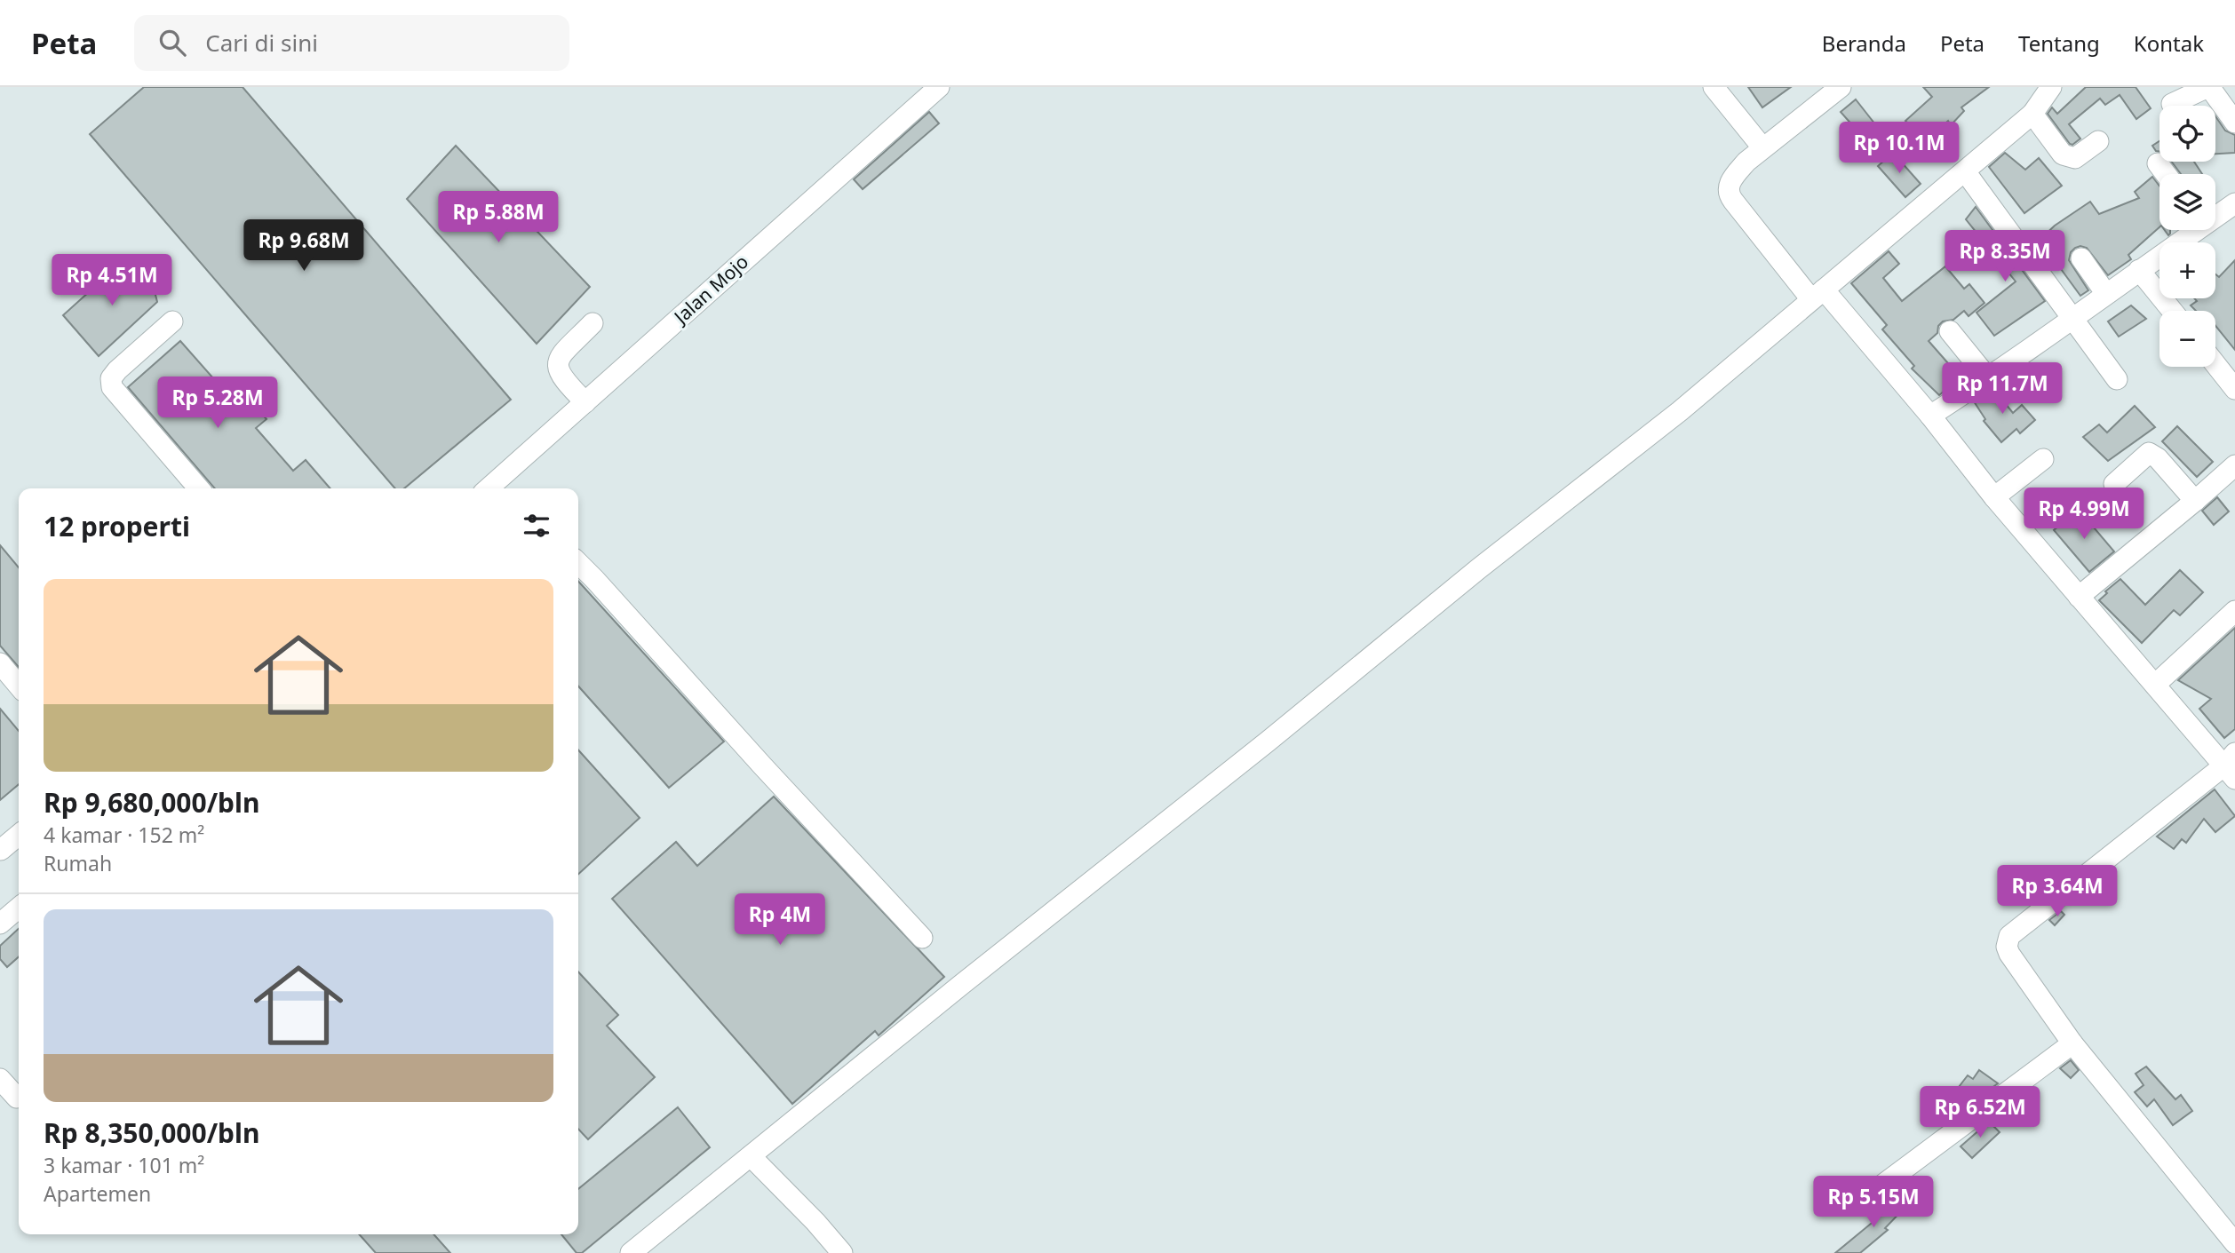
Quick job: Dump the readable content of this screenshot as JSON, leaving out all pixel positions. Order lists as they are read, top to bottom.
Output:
{
  "streets": {
    "street": ["Jalan Mojo"]
  },
  "page": {
    "header": "Peta",
    "search": "Cari di sini",
    "nav": [
      "Beranda",
      "Peta",
      "Tentang",
      "Kontak"
    ],
    "map_buttons": ["+", "−"],
    "price": [
      "Rp 10.1M",
      "Rp 5.88M",
      "Rp 9.68M",
      "Rp 8.35M",
      "Rp 4.51M",
      "Rp 11.7M",
      "Rp 5.28M",
      "Rp 4.99M",
      "Rp 3.64M",
      "Rp 4M",
      "Rp 6.52M",
      "Rp 5.15M"
    ],
    "heading": "12 properti",
    "list": [
      {
        "name": "Rp 9,680,000/bln",
        "note": "4 kamar · 152 m² · Rumah"
      },
      {
        "name": "Rp 8,350,000/bln",
        "note": "3 kamar · 101 m² · Apartemen"
      }
    ]
  }
}
